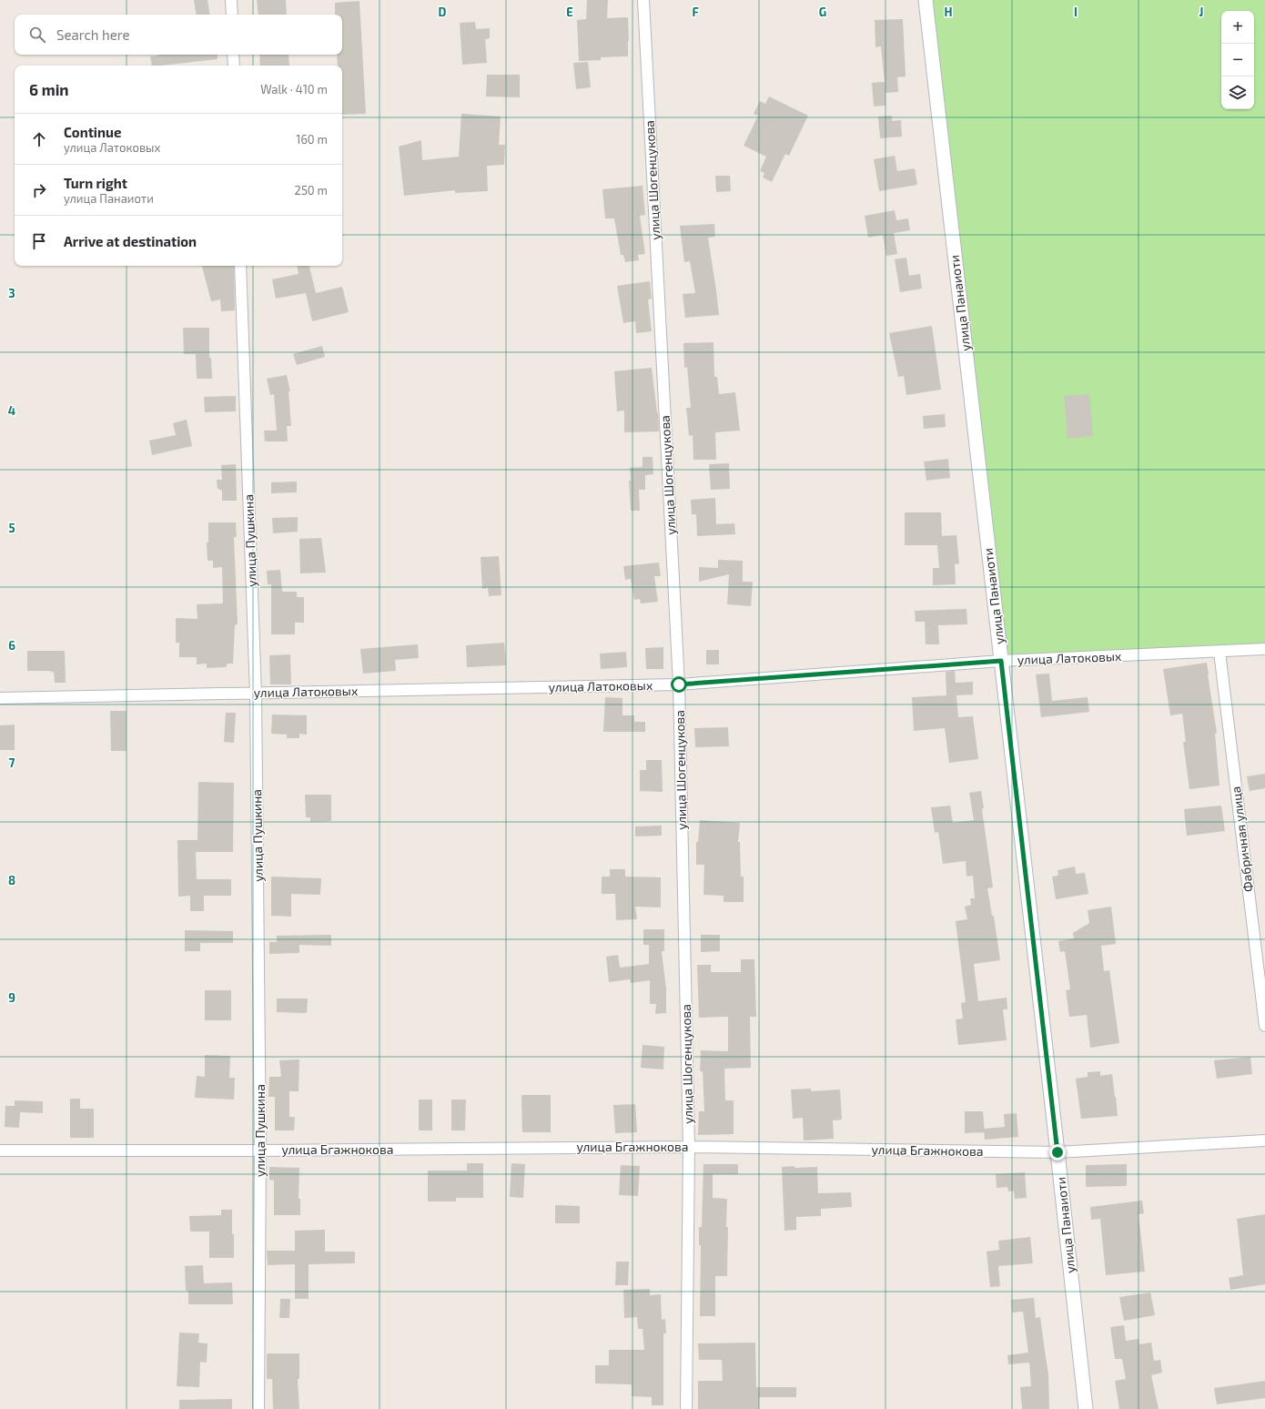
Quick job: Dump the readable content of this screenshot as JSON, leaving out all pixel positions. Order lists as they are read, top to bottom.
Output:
{
  "streets": {
    "street": [
      "улица Шогенцукова",
      "улица Панаиоти",
      "улица Пушкина",
      "улица Латоковых",
      "Фабричная улица",
      "улица Бгажнокова"
    ]
  },
  "crossings": [
    ["улица Шогенцукова", "улица Латоковых"],
    ["улица Шогенцукова", "улица Бгажнокова"],
    ["улица Панаиоти", "улица Латоковых"],
    ["улица Панаиоти", "улица Бгажнокова"],
    ["улица Пушкина", "улица Латоковых"],
    ["улица Пушкина", "улица Бгажнокова"],
    ["улица Латоковых", "Фабричная улица"]
  ],
  "page": {
    "map_buttons": ["+", "−"],
    "search": "Search here",
    "heading": ["6 min", "Walk · 410 m"],
    "list": [
      ["Continue", "улица Латоковых", "160 m"],
      ["Turn right", "улица Панаиоти", "250 m"],
      "Arrive at destination"
    ]
  },
  "grid": {
    "columns": [
      "D",
      "E",
      "F",
      "G",
      "H",
      "I",
      "J"
    ],
    "rows": [
      "3",
      "4",
      "5",
      "6",
      "7",
      "8",
      "9"
    ]
  }
}
